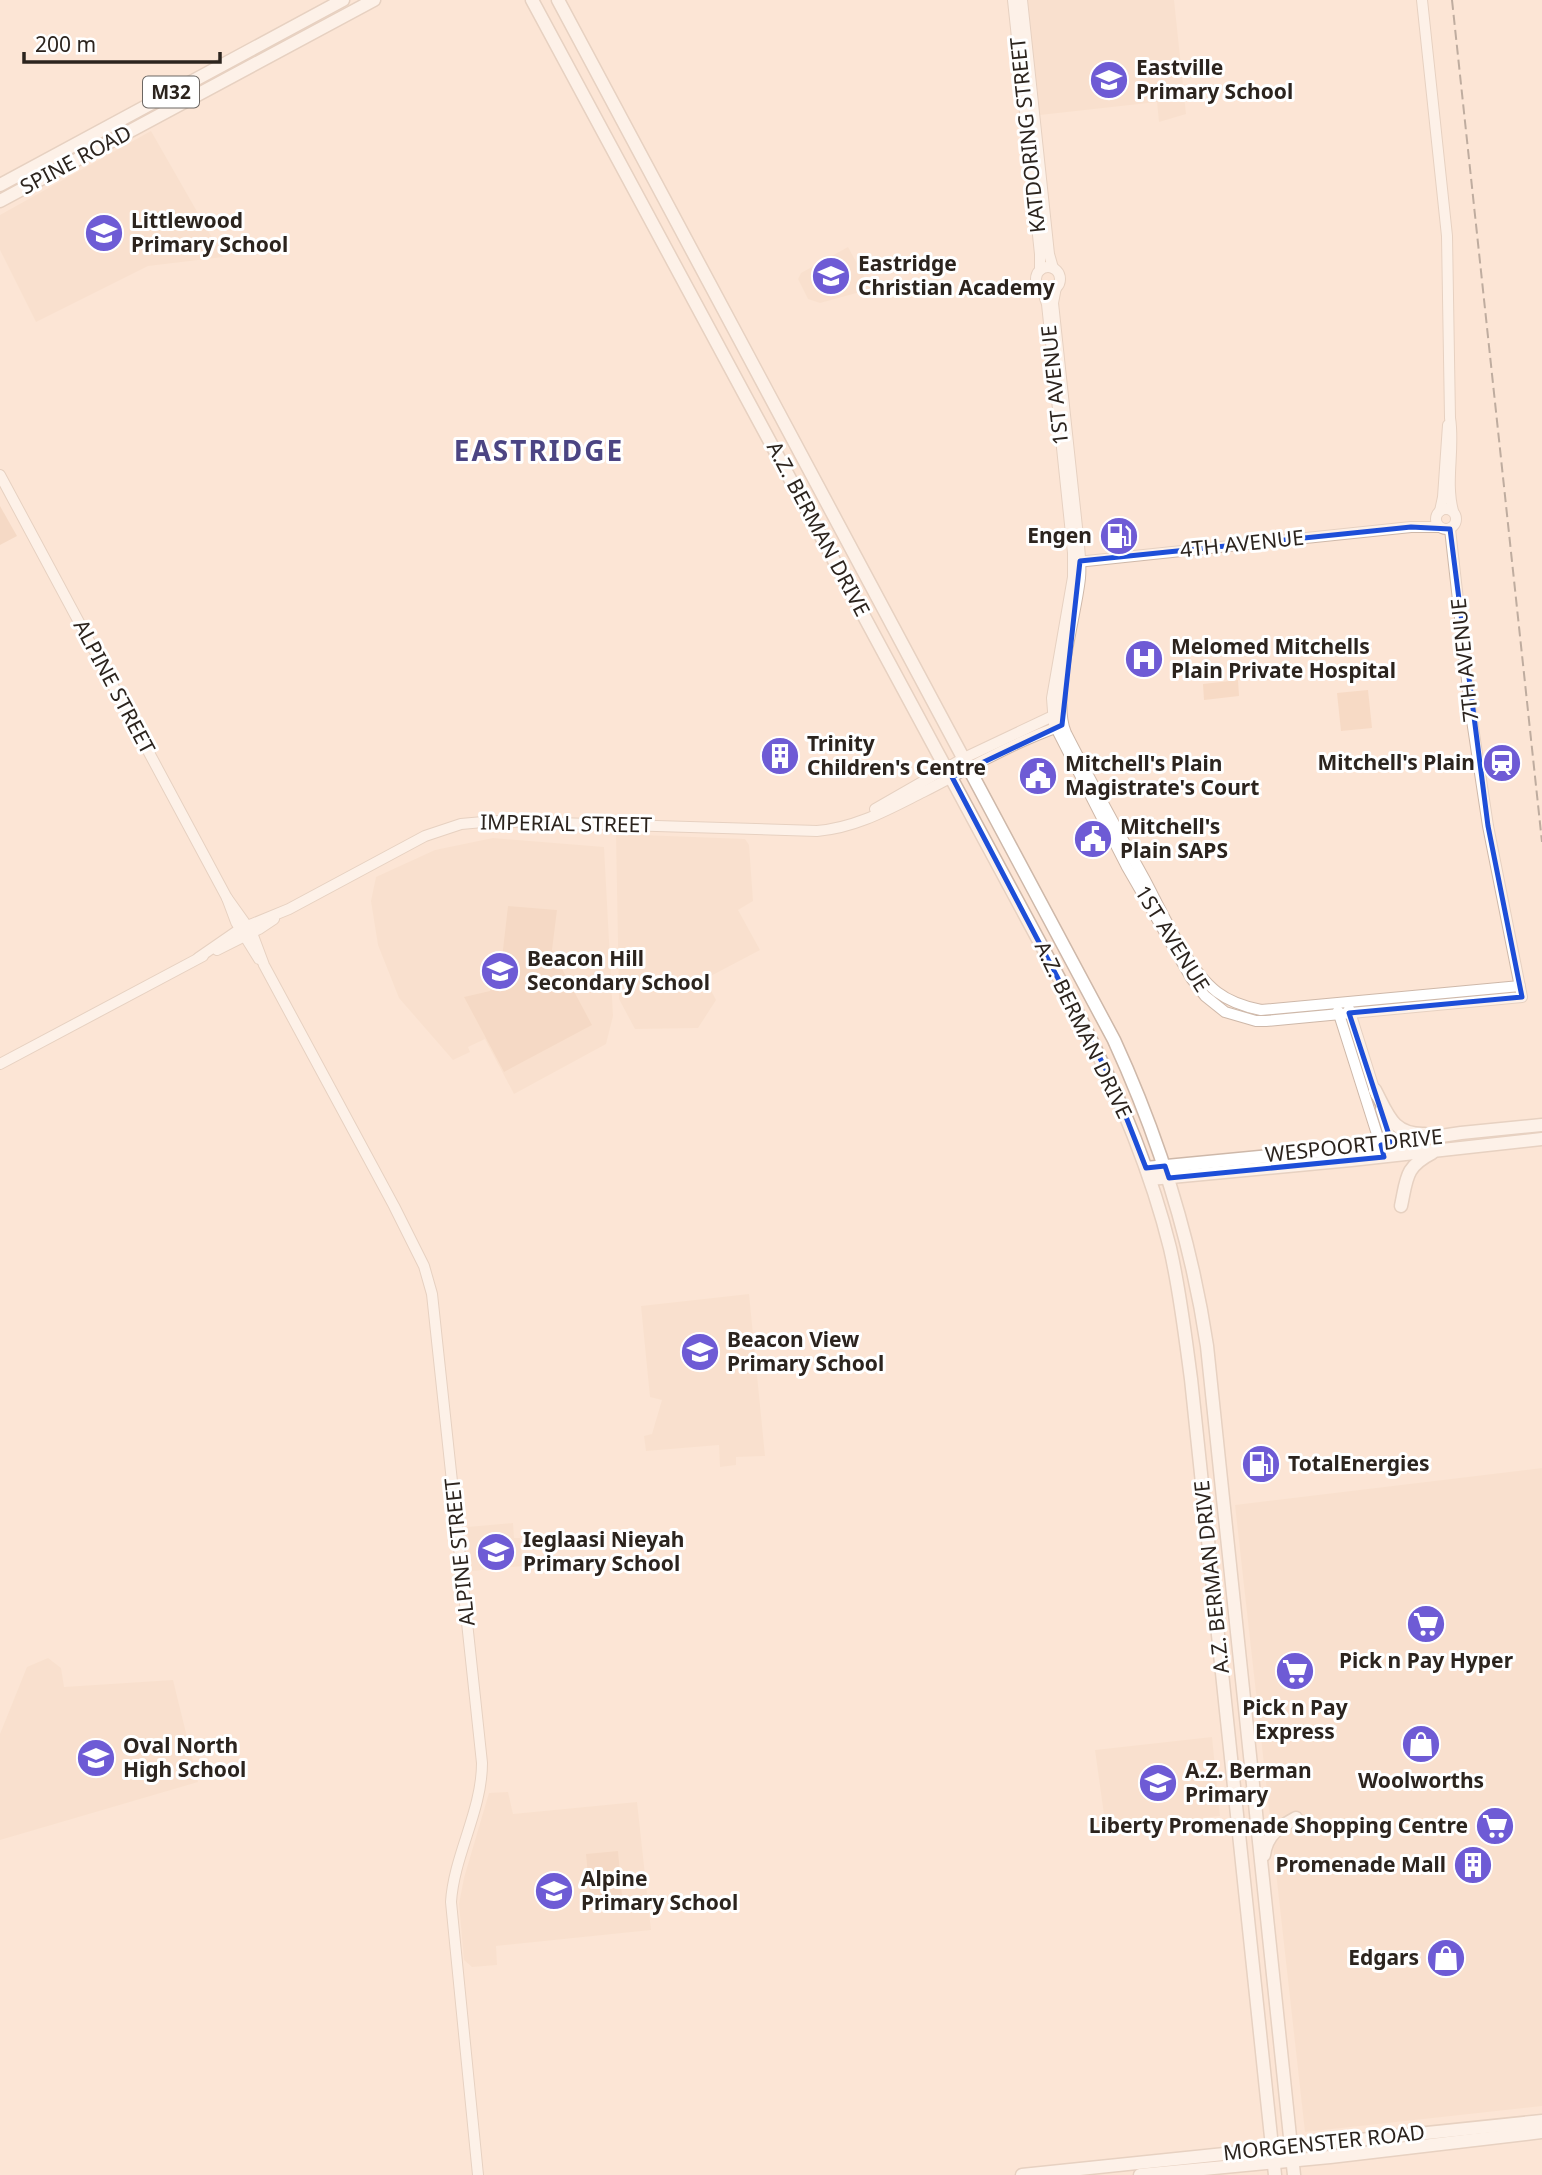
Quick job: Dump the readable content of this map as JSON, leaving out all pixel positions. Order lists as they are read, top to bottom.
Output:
{
  "streets": {
    "main road": [
      "M32",
      "SPINE ROAD",
      "A.Z. BERMAN DRIVE",
      "WESPOORT DRIVE",
      "MORGENSTER ROAD"
    ],
    "street": [
      "KATDORING STREET",
      "1ST AVENUE",
      "4TH AVENUE",
      "7TH AVENUE",
      "ALPINE STREET",
      "IMPERIAL STREET"
    ]
  },
  "crossings": [
    ["KATDORING STREET", "1ST AVENUE"],
    ["1ST AVENUE", "4TH AVENUE"],
    ["1ST AVENUE", "7TH AVENUE"],
    ["A.Z. BERMAN DRIVE", "IMPERIAL STREET"],
    ["A.Z. BERMAN DRIVE", "WESPOORT DRIVE"],
    ["A.Z. BERMAN DRIVE", "MORGENSTER ROAD"],
    ["4TH AVENUE", "7TH AVENUE"],
    ["ALPINE STREET", "IMPERIAL STREET"]
  ],
  "districts": ["EASTRIDGE"],
  "places": {
    "school or university": [
      "Eastville Primary School",
      "Littlewood Primary School",
      "Eastridge Christian Academy",
      "Beacon Hill Secondary School",
      "Beacon View Primary School",
      "Ieglaasi Nieyah Primary School",
      "Oval North High School",
      "A.Z. Berman Primary",
      "Alpine Primary School"
    ],
    "fuel station": ["Engen", "TotalEnergies"],
    "hospital": ["Melomed Mitchells Plain Private Hospital"],
    "building": ["Trinity Children's Centre", "Promenade Mall"],
    "station": ["Mitchell's Plain"],
    "public building": ["Mitchell's Plain Magistrate's Court", "Mitchell's Plain SAPS"],
    "supermarket": ["Pick n Pay Hyper", "Pick n Pay Express", "Liberty Promenade Shopping Centre"],
    "shop": ["Woolworths", "Edgars"]
  },
  "scale_bar": "200 m"
}
